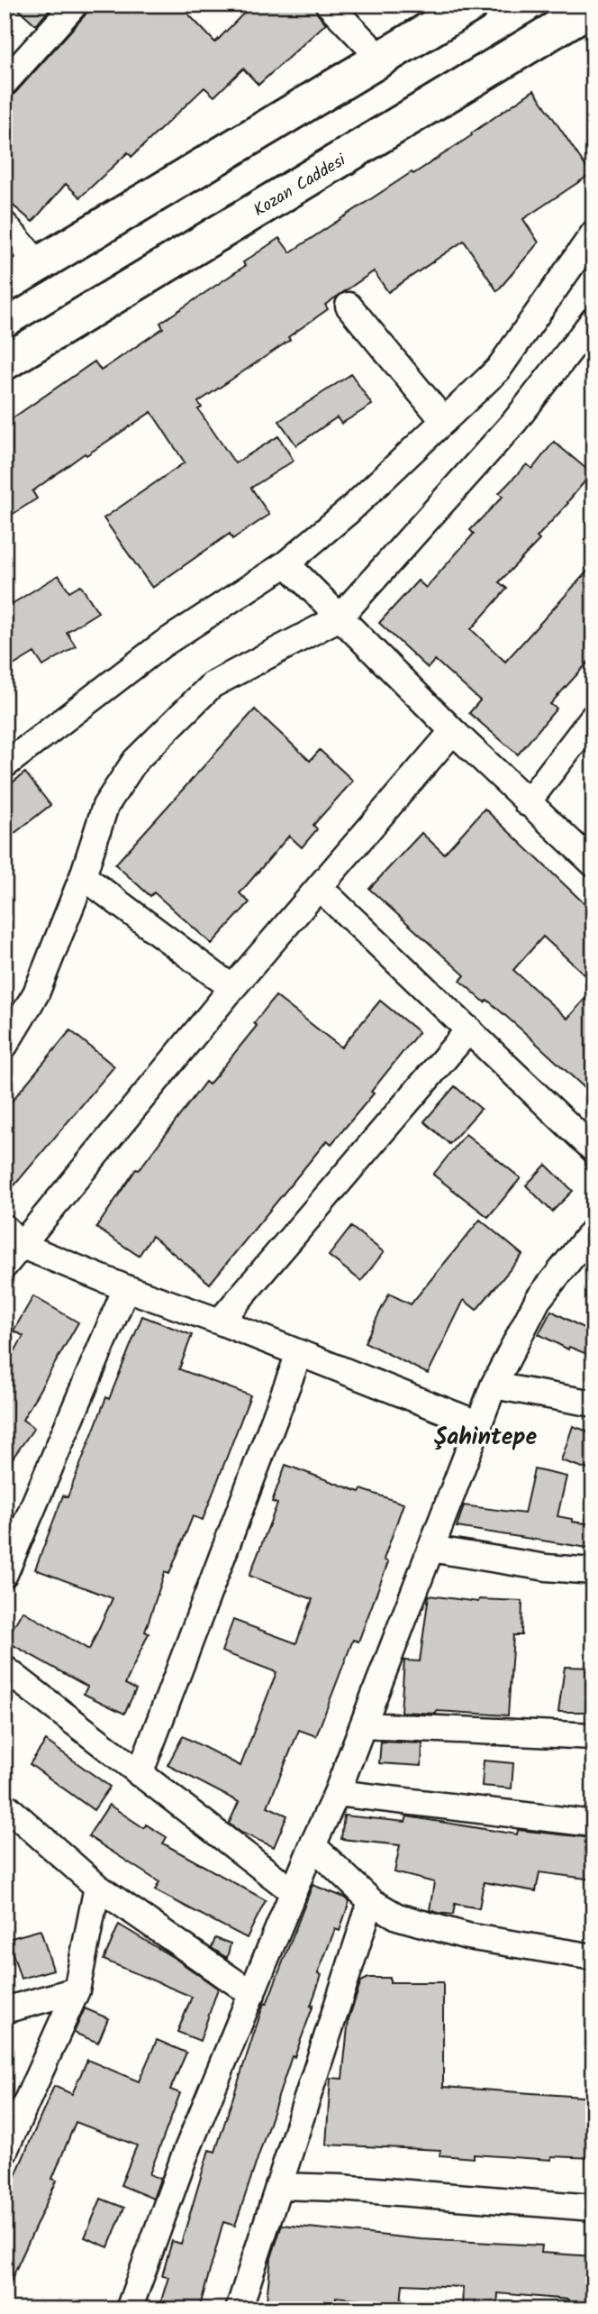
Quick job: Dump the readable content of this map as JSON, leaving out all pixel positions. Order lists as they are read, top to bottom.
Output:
{
  "streets": {
    "highway": ["Kozan Caddesi"]
  },
  "districts": ["Şahintepe"]
}
